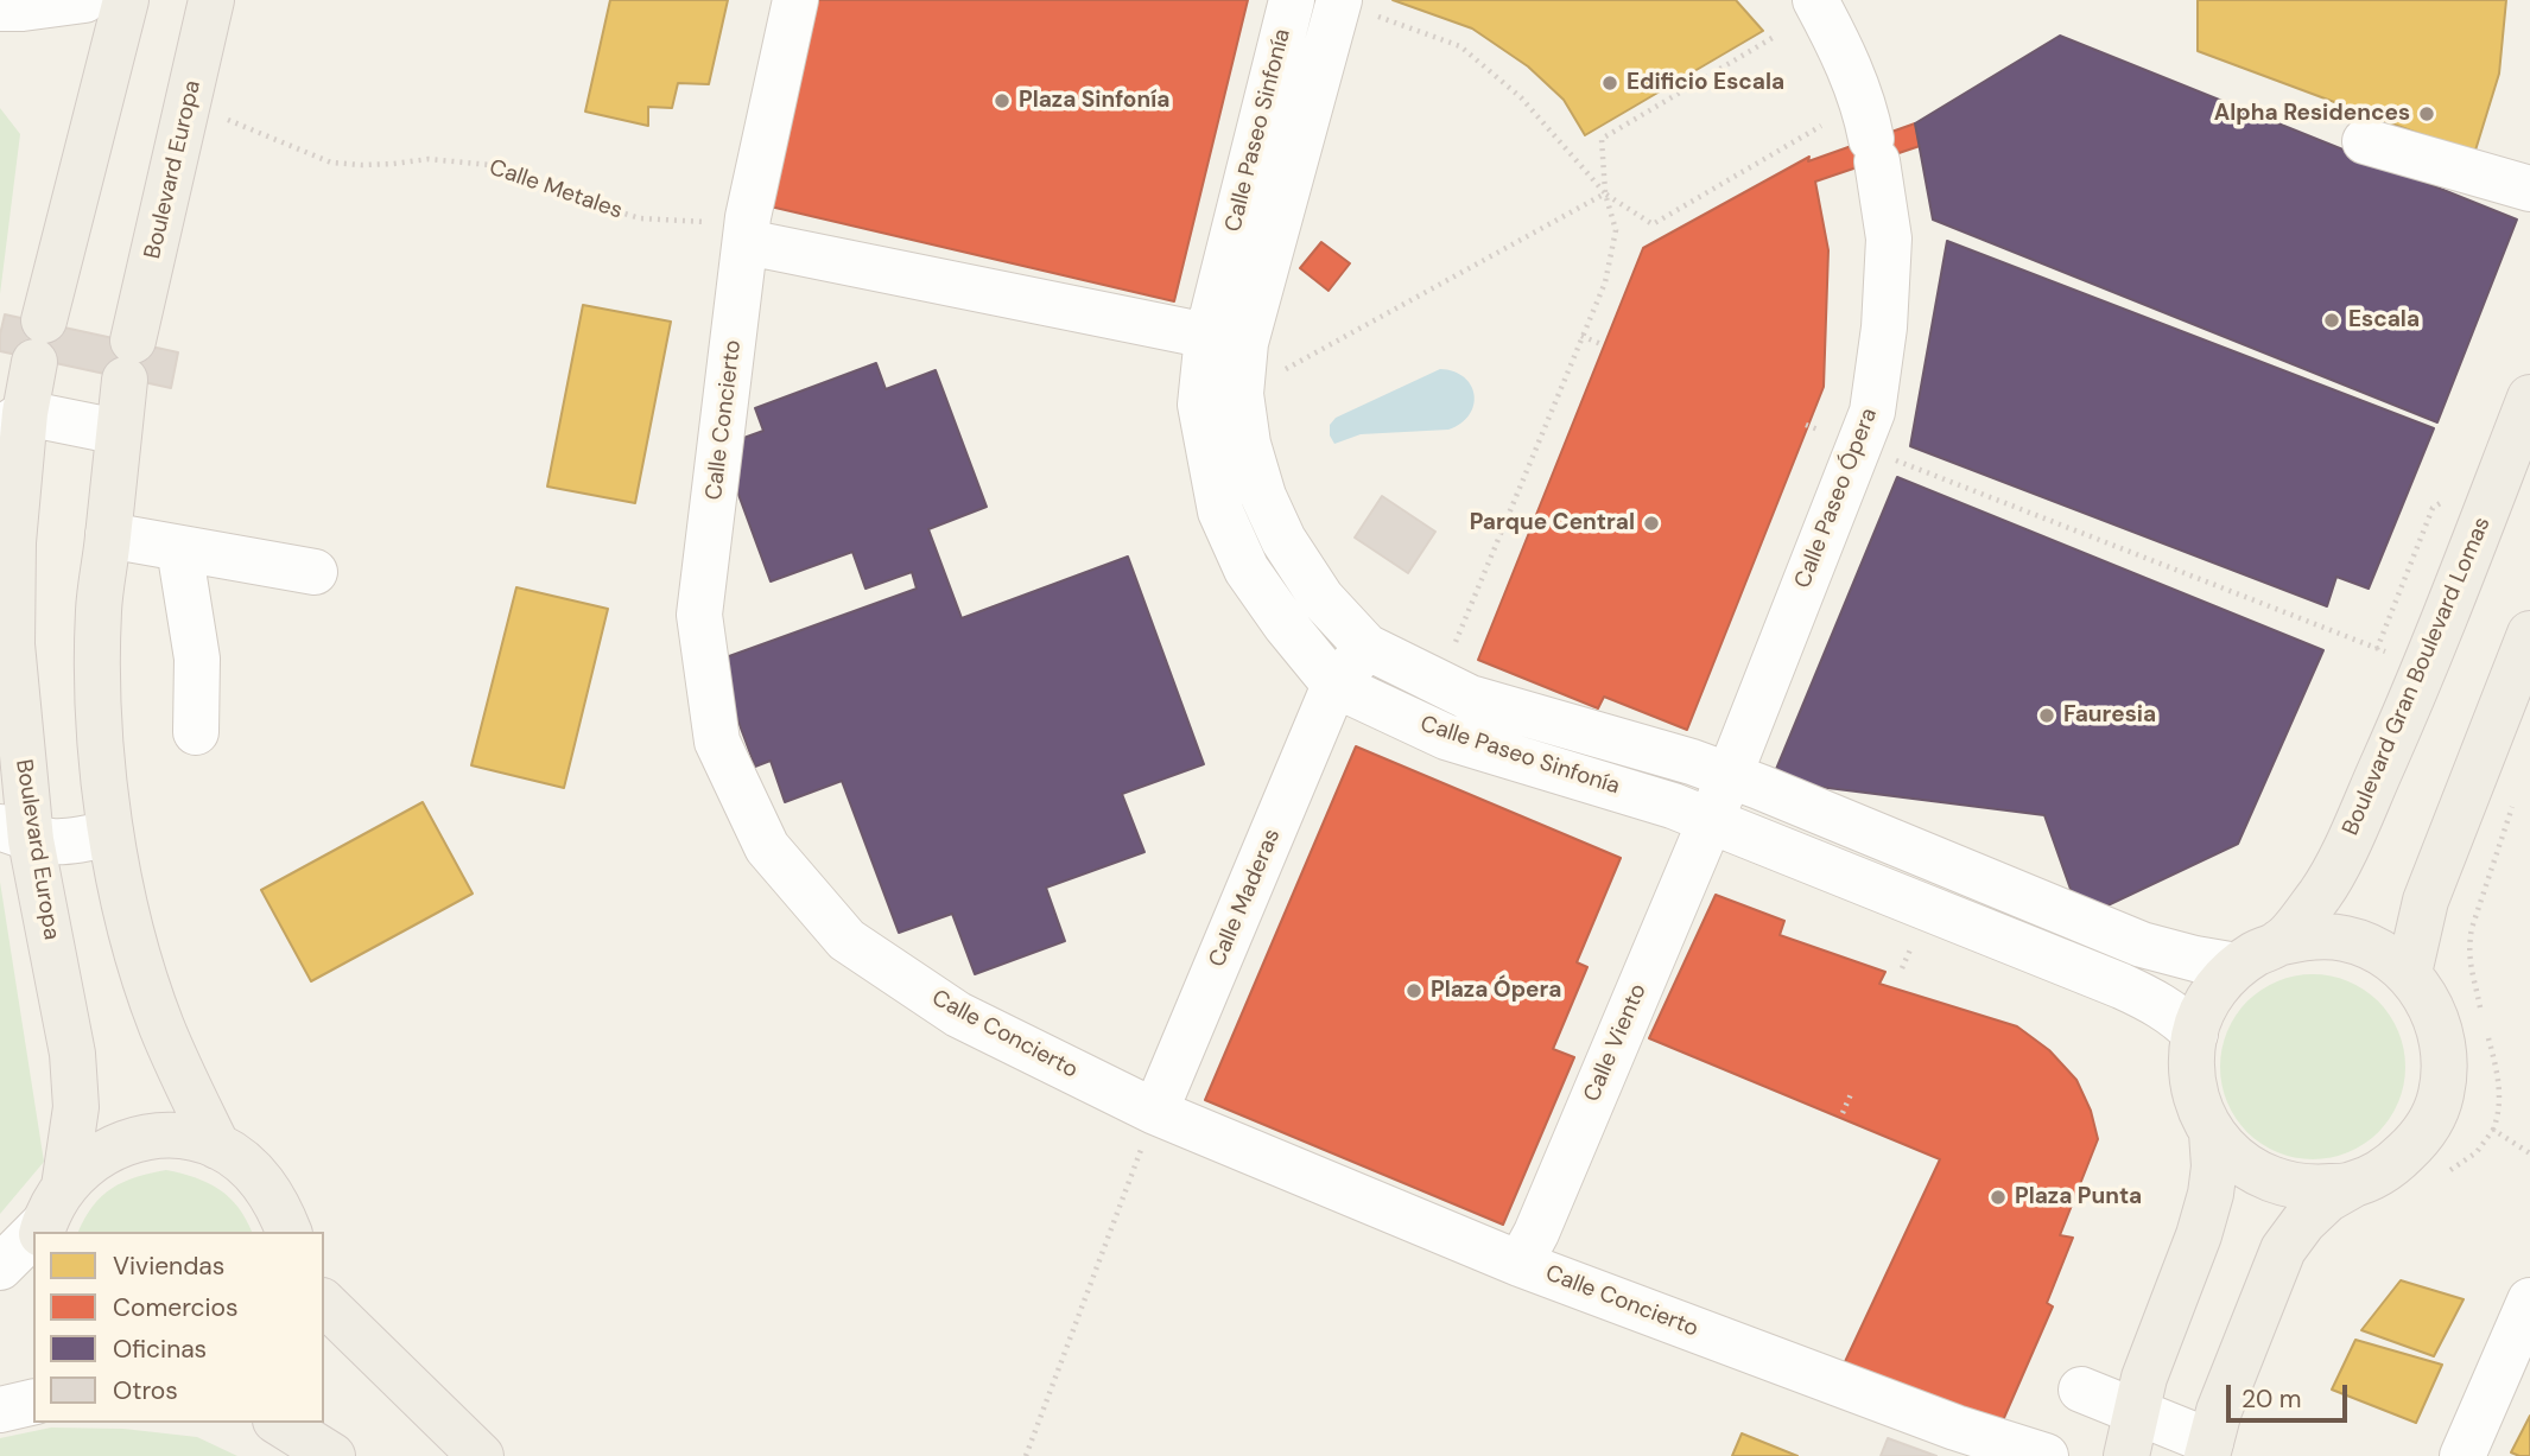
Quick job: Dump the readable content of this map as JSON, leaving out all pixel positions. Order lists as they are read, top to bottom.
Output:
{
  "streets": {
    "main road": ["Boulevard Europa", "Boulevard Gran Boulevard Lomas"],
    "street": [
      "Calle Paseo Sinfonía",
      "Calle Concierto",
      "Calle Paseo Ópera",
      "Calle Maderas",
      "Calle Viento"
    ],
    "path": ["Calle Metales"]
  },
  "crossings": [
    ["Calle Paseo Sinfonía", "Calle Paseo Ópera"],
    ["Calle Paseo Sinfonía", "Boulevard Gran Boulevard Lomas"],
    ["Calle Paseo Sinfonía", "Calle Maderas"],
    ["Calle Paseo Sinfonía", "Calle Viento"],
    ["Boulevard Europa", "Calle Metales"],
    ["Calle Metales", "Calle Concierto"],
    ["Calle Concierto", "Calle Maderas"],
    ["Calle Concierto", "Calle Viento"],
    ["Calle Paseo Ópera", "Calle Viento"]
  ],
  "places": [
    "Edificio Escala",
    "Plaza Sinfonía",
    "Alpha Residences",
    "Escala",
    "Parque Central",
    "Fauresia",
    "Plaza Ópera",
    "Plaza Punta"
  ],
  "legend": [
    "Viviendas",
    "Comercios",
    "Oficinas",
    "Otros"
  ],
  "scale_bar": "20 m"
}
